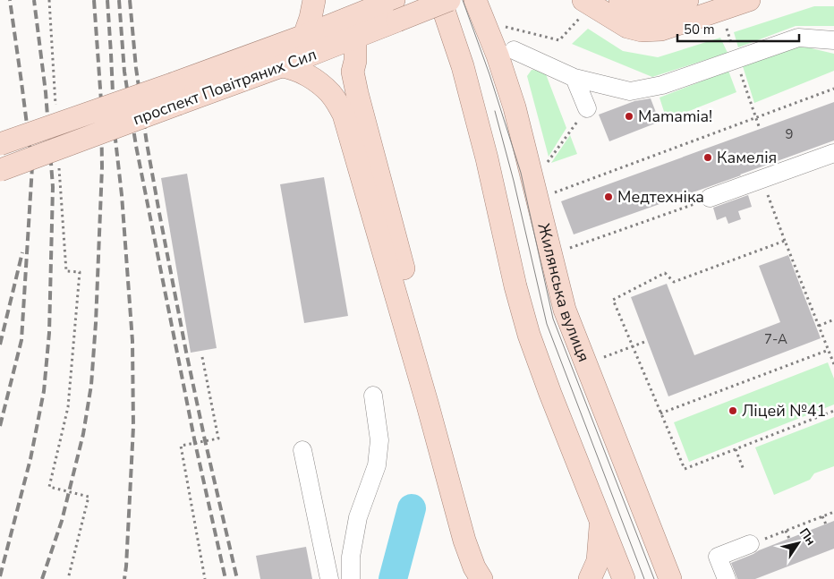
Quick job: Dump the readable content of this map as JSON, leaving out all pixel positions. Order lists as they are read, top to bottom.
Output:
{
  "streets": {
    "main road": ["проспект Повітряних Сил", "Жилянська вулиця"]
  },
  "places": [
    "Mamamia!",
    "Камелія",
    "Медтехніка",
    "Ліцей №41"
  ],
  "house_numbers": ["9", "7-А"],
  "scale_bar": "50 m",
  "north": "top right"
}
